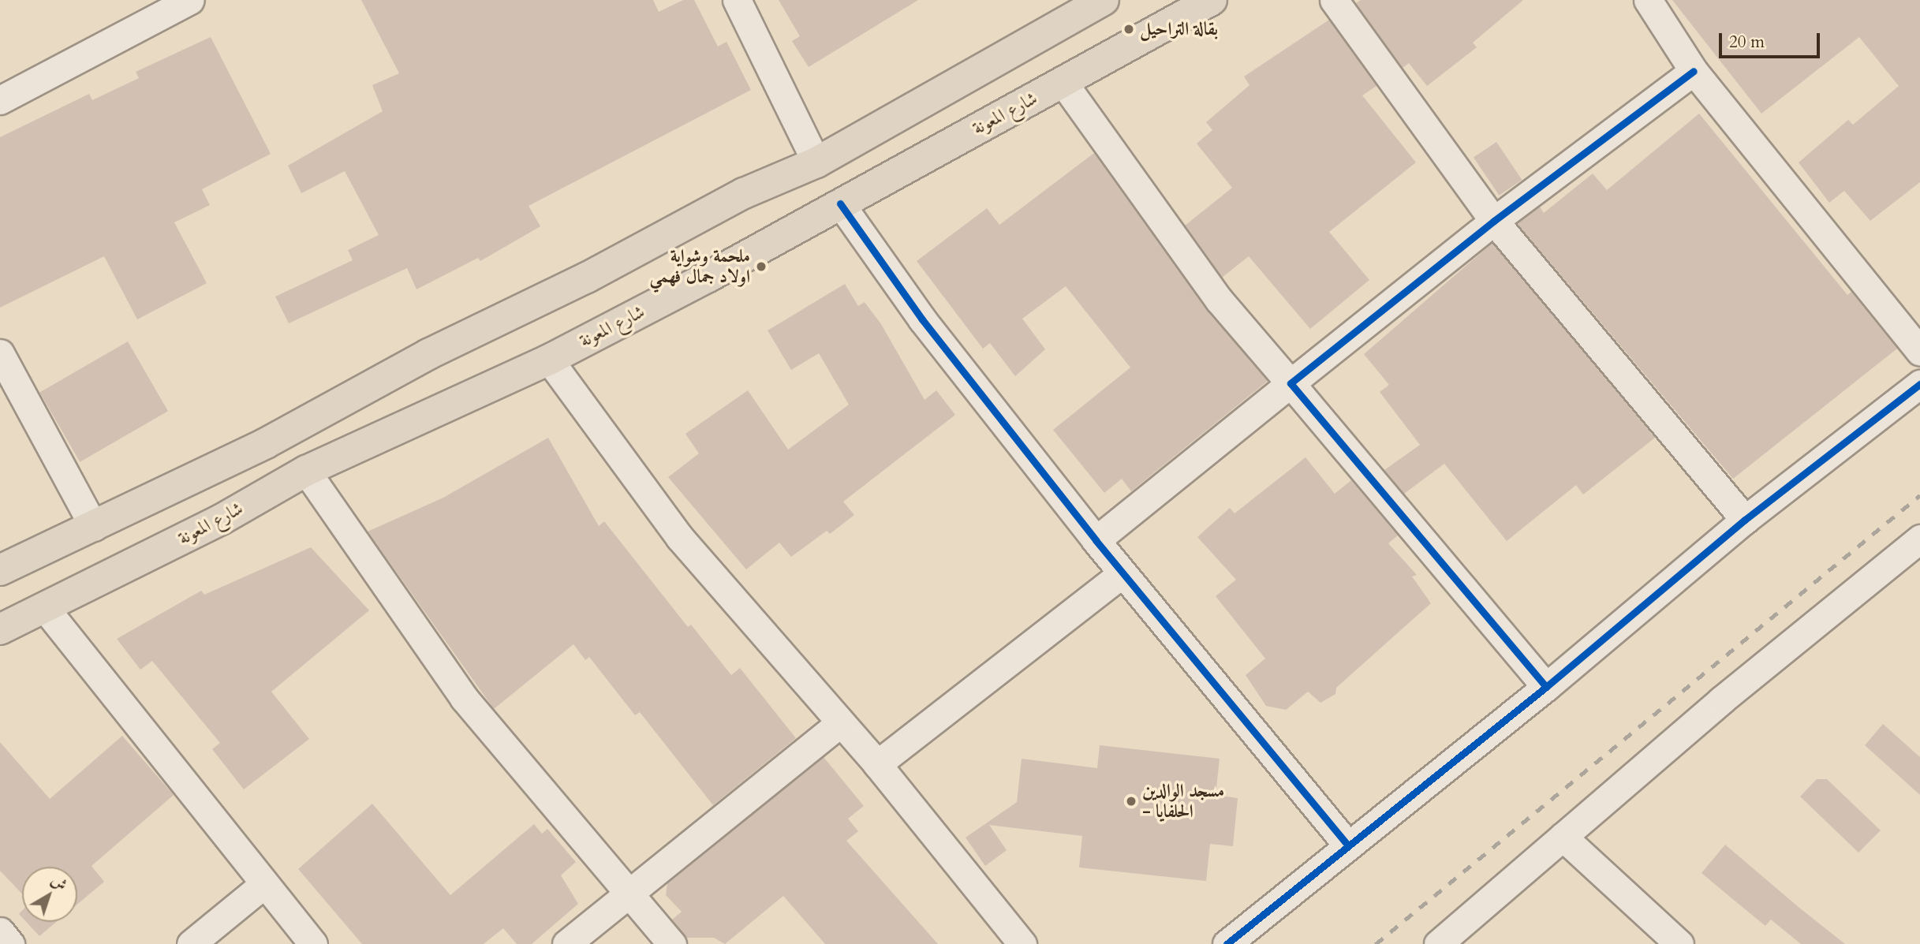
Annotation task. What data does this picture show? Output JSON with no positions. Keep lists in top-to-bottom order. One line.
{"streets":{"highway":["شارع المعونة"]},"places":["بقالة التراحيل","ملحمة وشواية اولاد جمال فهمي","مسجد الوالدين - الحلفايا"],"scale_bar":"20 m","north":"top right"}
